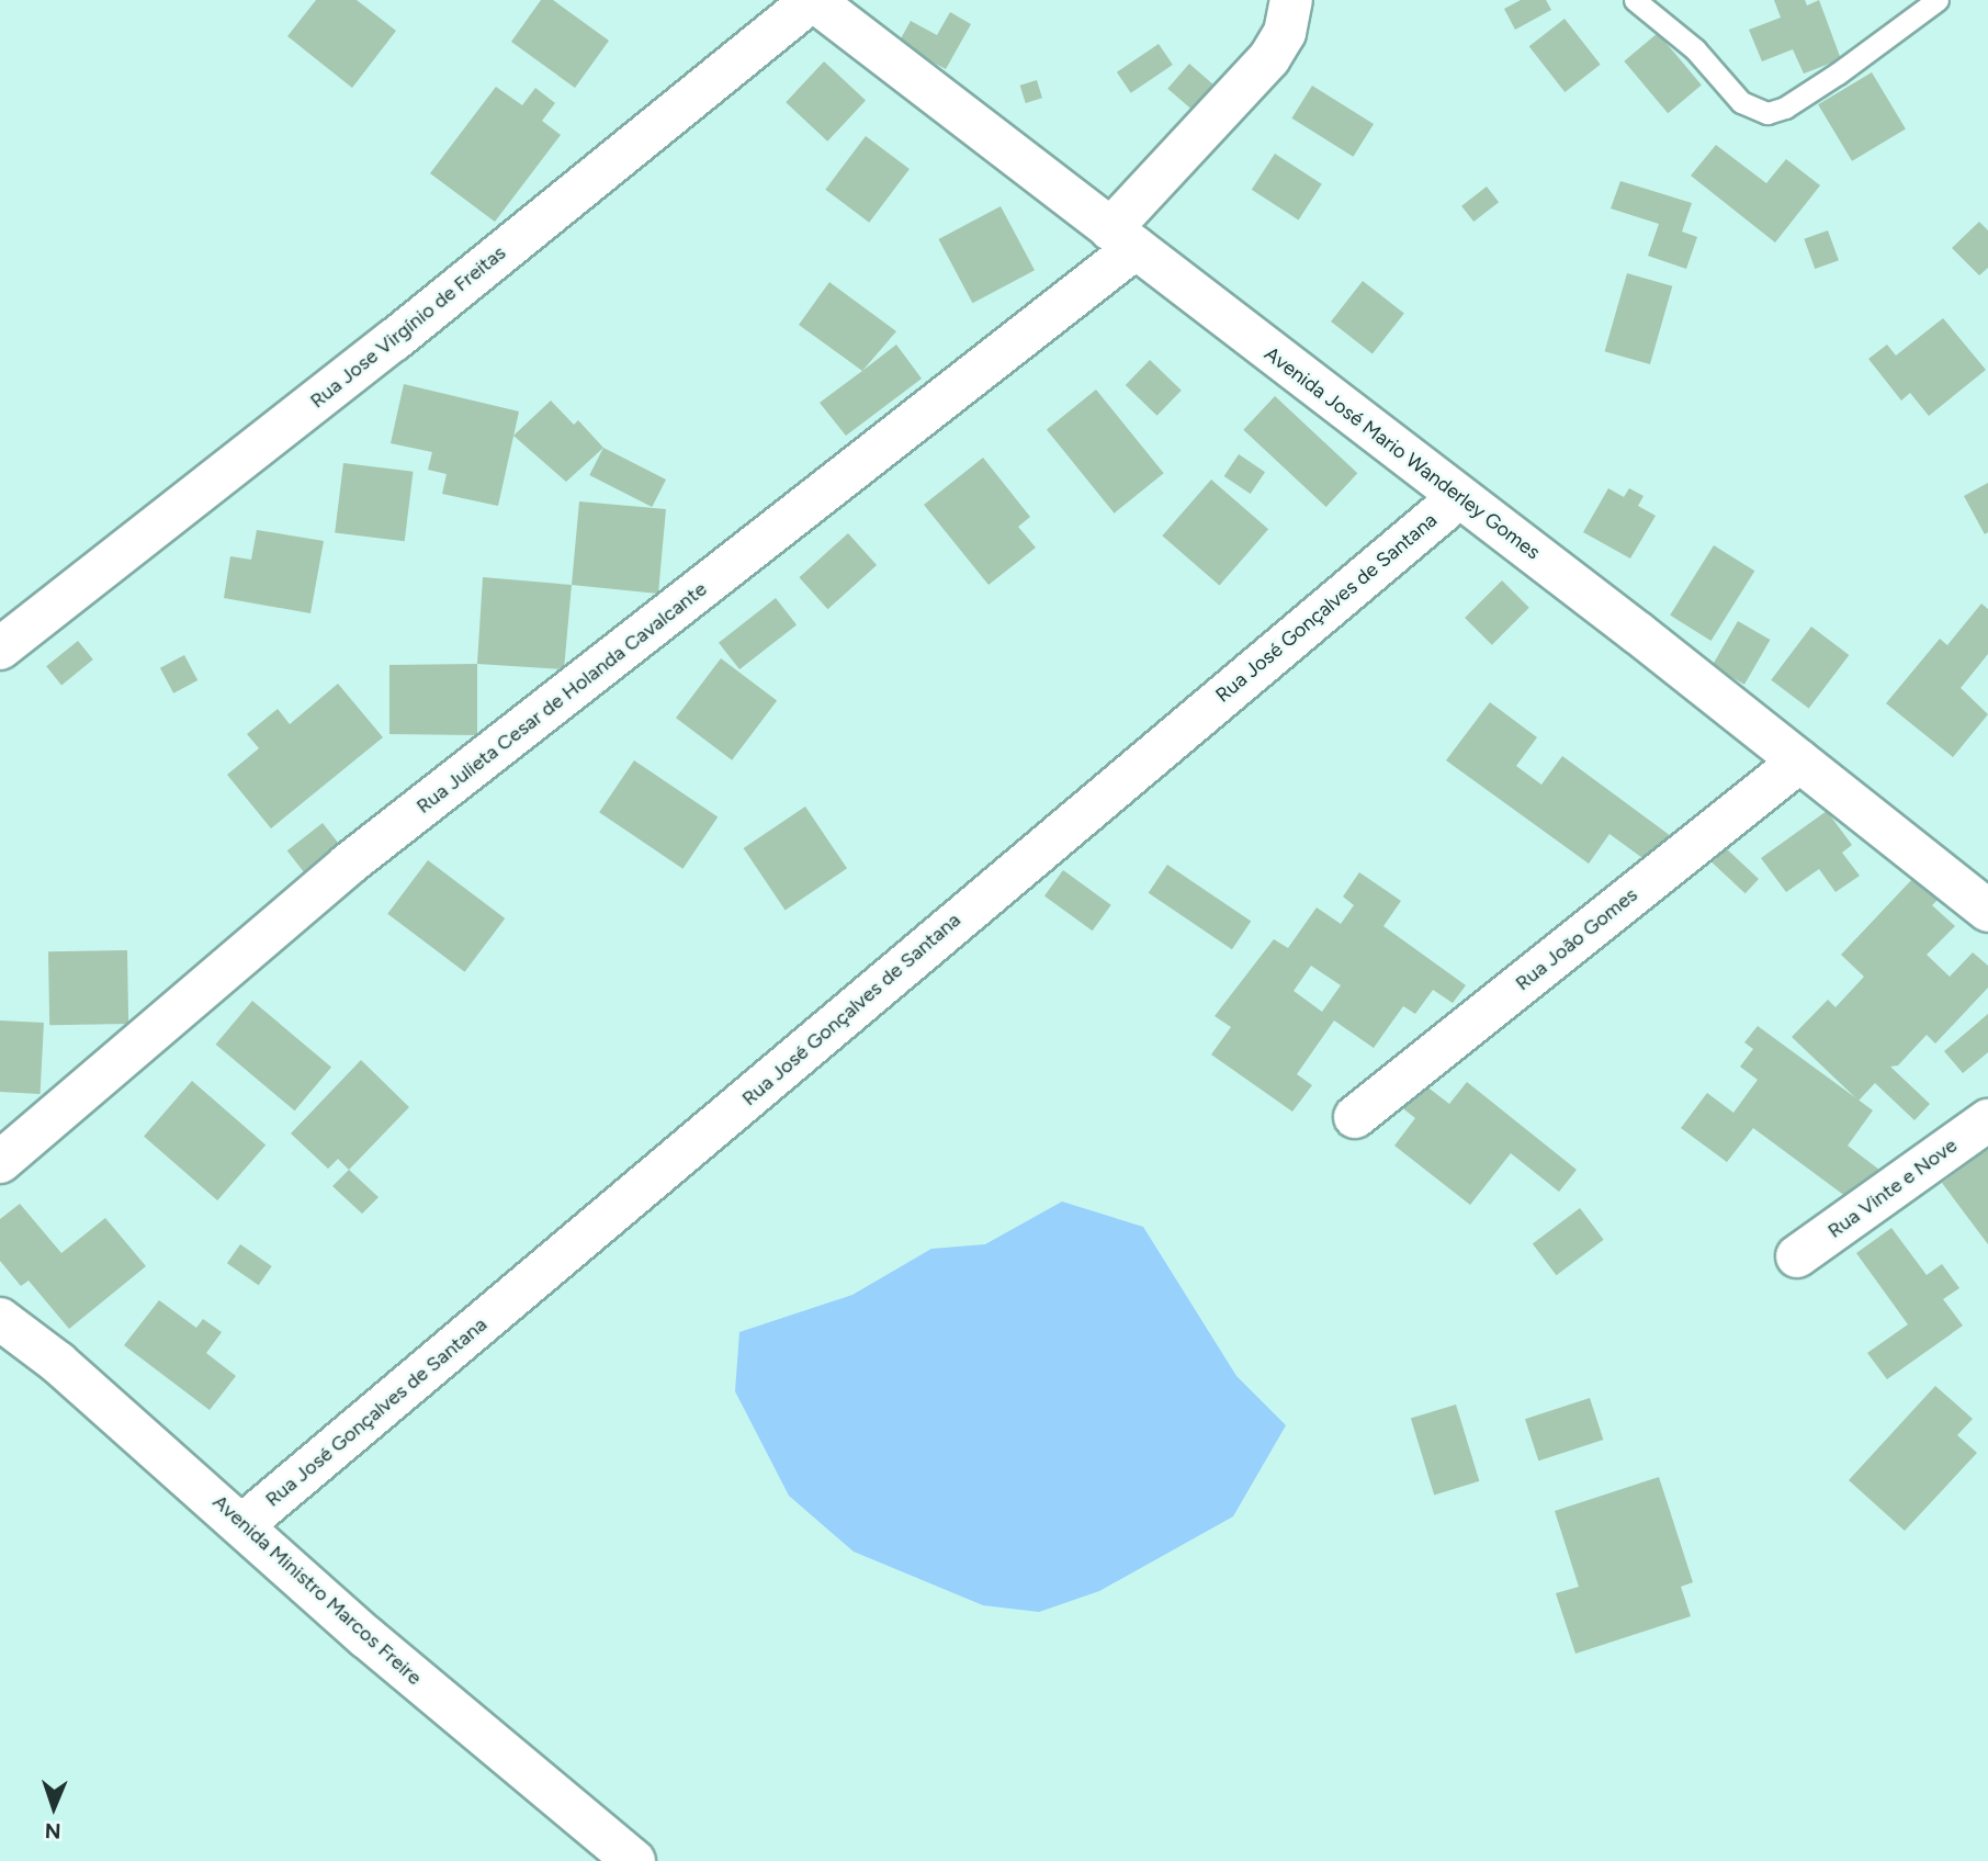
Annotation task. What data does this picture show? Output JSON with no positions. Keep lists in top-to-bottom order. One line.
{"streets":{"street":["Rua Jose Virgínio de Freitas","Avenida José Mario Wanderley Gomes","Rua José Gonçalves de Santana","Rua Julieta Cesar de Holanda Cavalcante","Rua João Gomes","Rua Vinte e Nove","Avenida Ministro Marcos Freire"]},"crossings":[["Rua Jose Virgínio de Freitas","Avenida José Mario Wanderley Gomes"],["Avenida José Mario Wanderley Gomes","Rua José Gonçalves de Santana"],["Avenida José Mario Wanderley Gomes","Rua Julieta Cesar de Holanda Cavalcante"],["Avenida José Mario Wanderley Gomes","Rua João Gomes"],["Rua José Gonçalves de Santana","Avenida Ministro Marcos Freire"]],"north":"bottom"}
